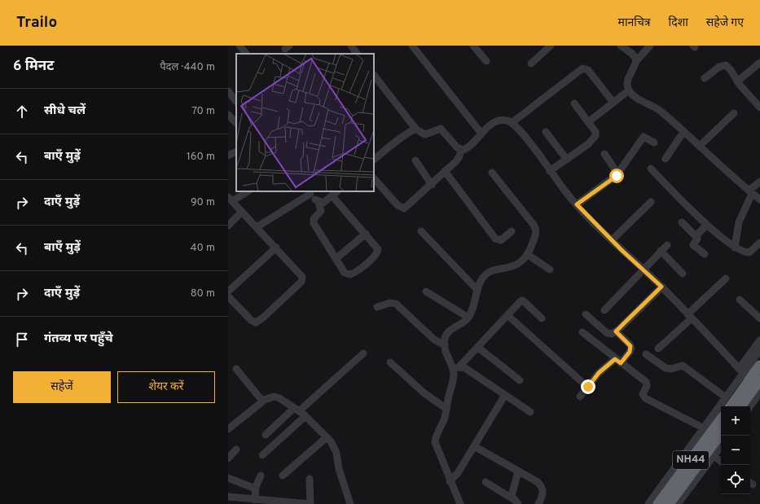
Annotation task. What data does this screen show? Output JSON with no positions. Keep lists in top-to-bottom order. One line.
{"streets":{"highway":["NH44"]},"page":{"header":"Trailo","nav":["मानचित्र","दिशा","सहेजे गए"],"heading":["6 मिनट","पैदल · 440 m"],"list":[["सीधे चलें","70 m"],["बाएँ मुड़ें","160 m"],["दाएँ मुड़ें","90 m"],["बाएँ मुड़ें","40 m"],["दाएँ मुड़ें","80 m"],"गंतव्य पर पहुँचे"],"buttons":["सहेजें","शेयर करें"],"map_buttons":["+","−"]}}
